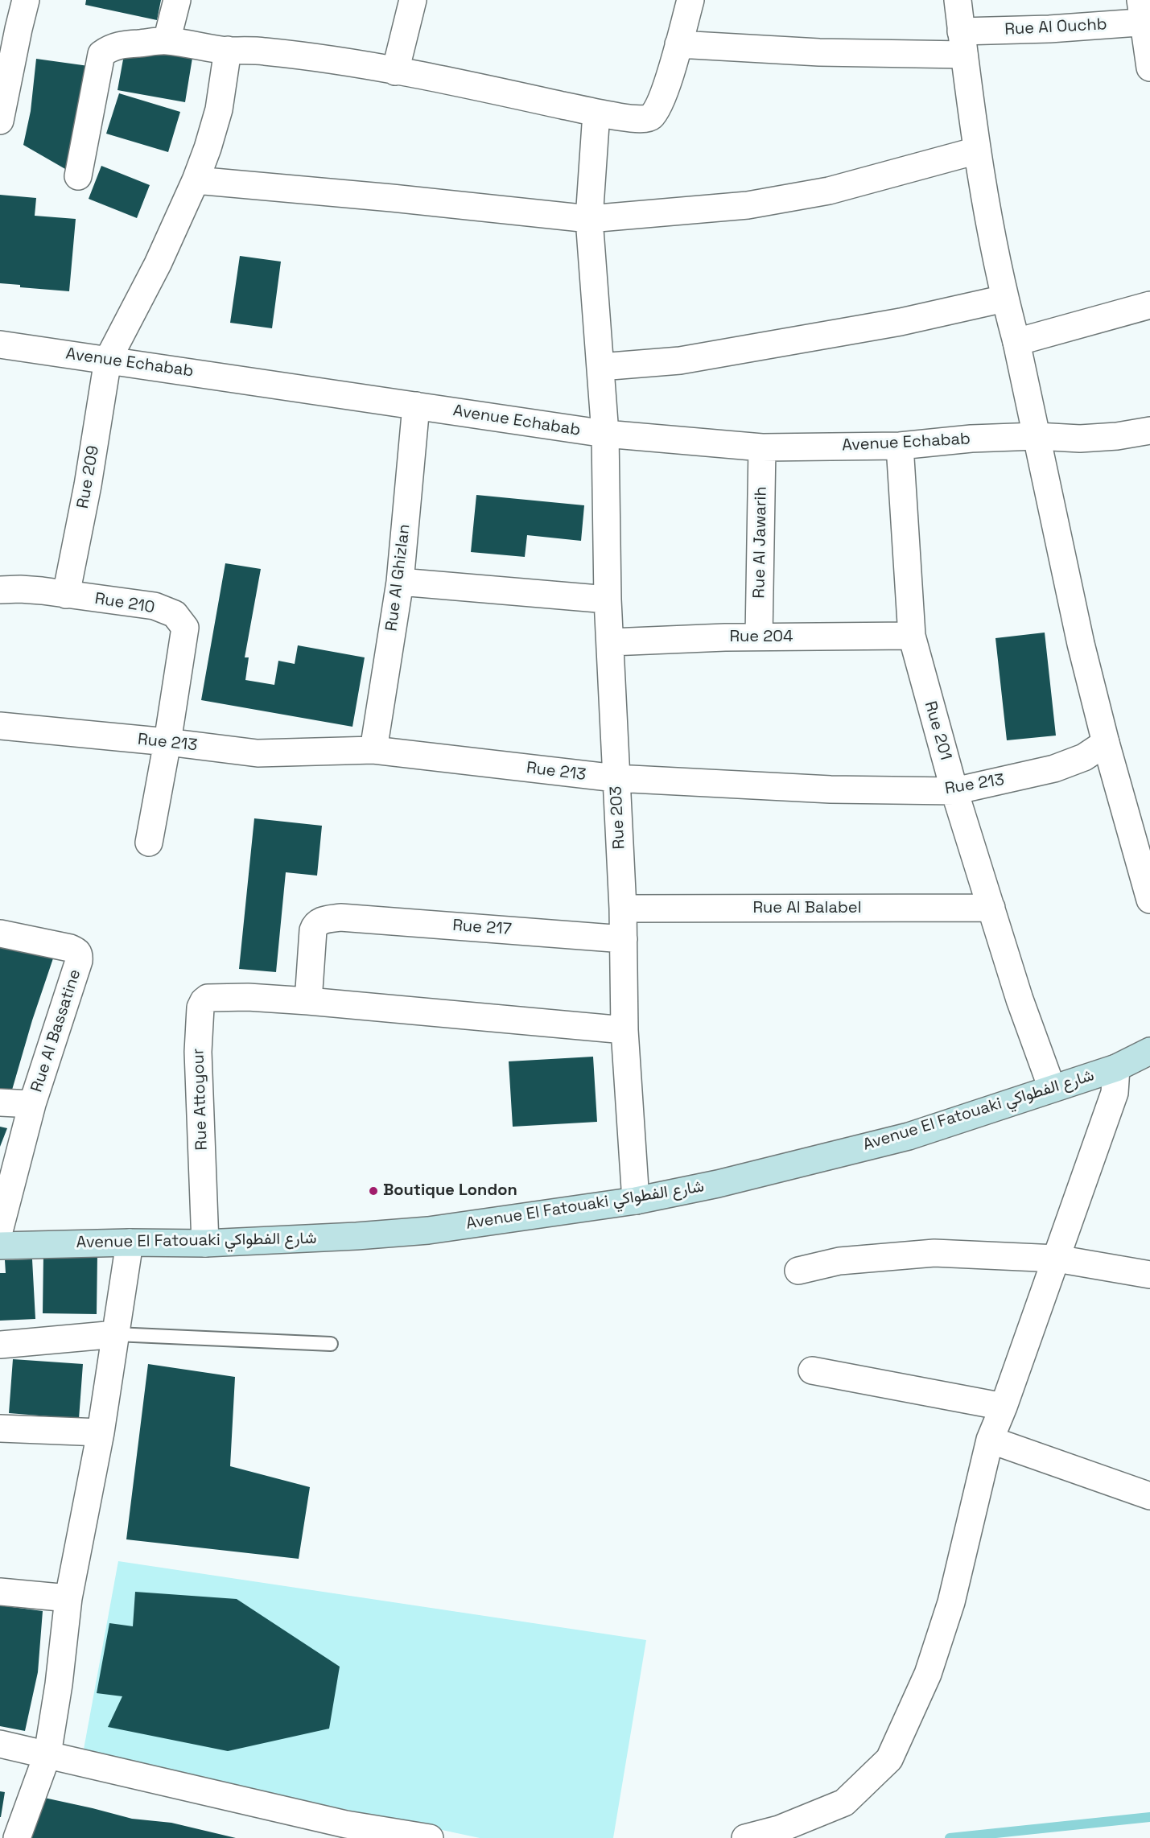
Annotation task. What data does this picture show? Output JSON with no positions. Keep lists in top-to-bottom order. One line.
{"streets":{"main road":["Avenue El Fatouaki شارع الفطواكي"],"street":["Rue Al Ouchb","Avenue Echabab","Rue 209","Rue Al Jawarih","Rue Al Ghizlan","Rue 210","Rue 204","Rue 201","Rue 213","Rue 203","Rue Al Balabel","Rue 217","Rue Al Bassatine","Rue Attoyour"]},"crossings":[["Avenue Echabab","Rue 209"],["Avenue Echabab","Rue Al Jawarih"],["Avenue Echabab","Rue Al Ghizlan"],["Avenue Echabab","Rue 201"],["Avenue Echabab","Rue 203"],["Rue 209","Rue 210"],["Rue Al Jawarih","Rue 204"],["Rue Al Ghizlan","Rue 213"],["Rue 210","Rue 213"],["Rue 204","Rue 201"],["Rue 204","Rue 203"],["Rue 201","Rue 213"],["Rue 201","Rue Al Balabel"],["Rue 201","Avenue El Fatouaki شارع الفطواكي"],["Rue 213","Rue 203"],["Rue 203","Rue Al Balabel"],["Rue 203","Rue 217"],["Rue 203","Avenue El Fatouaki شارع الفطواكي"],["Rue 217","Rue Attoyour"],["Rue Attoyour","Avenue El Fatouaki شارع الفطواكي"]],"places":["Boutique London"]}
